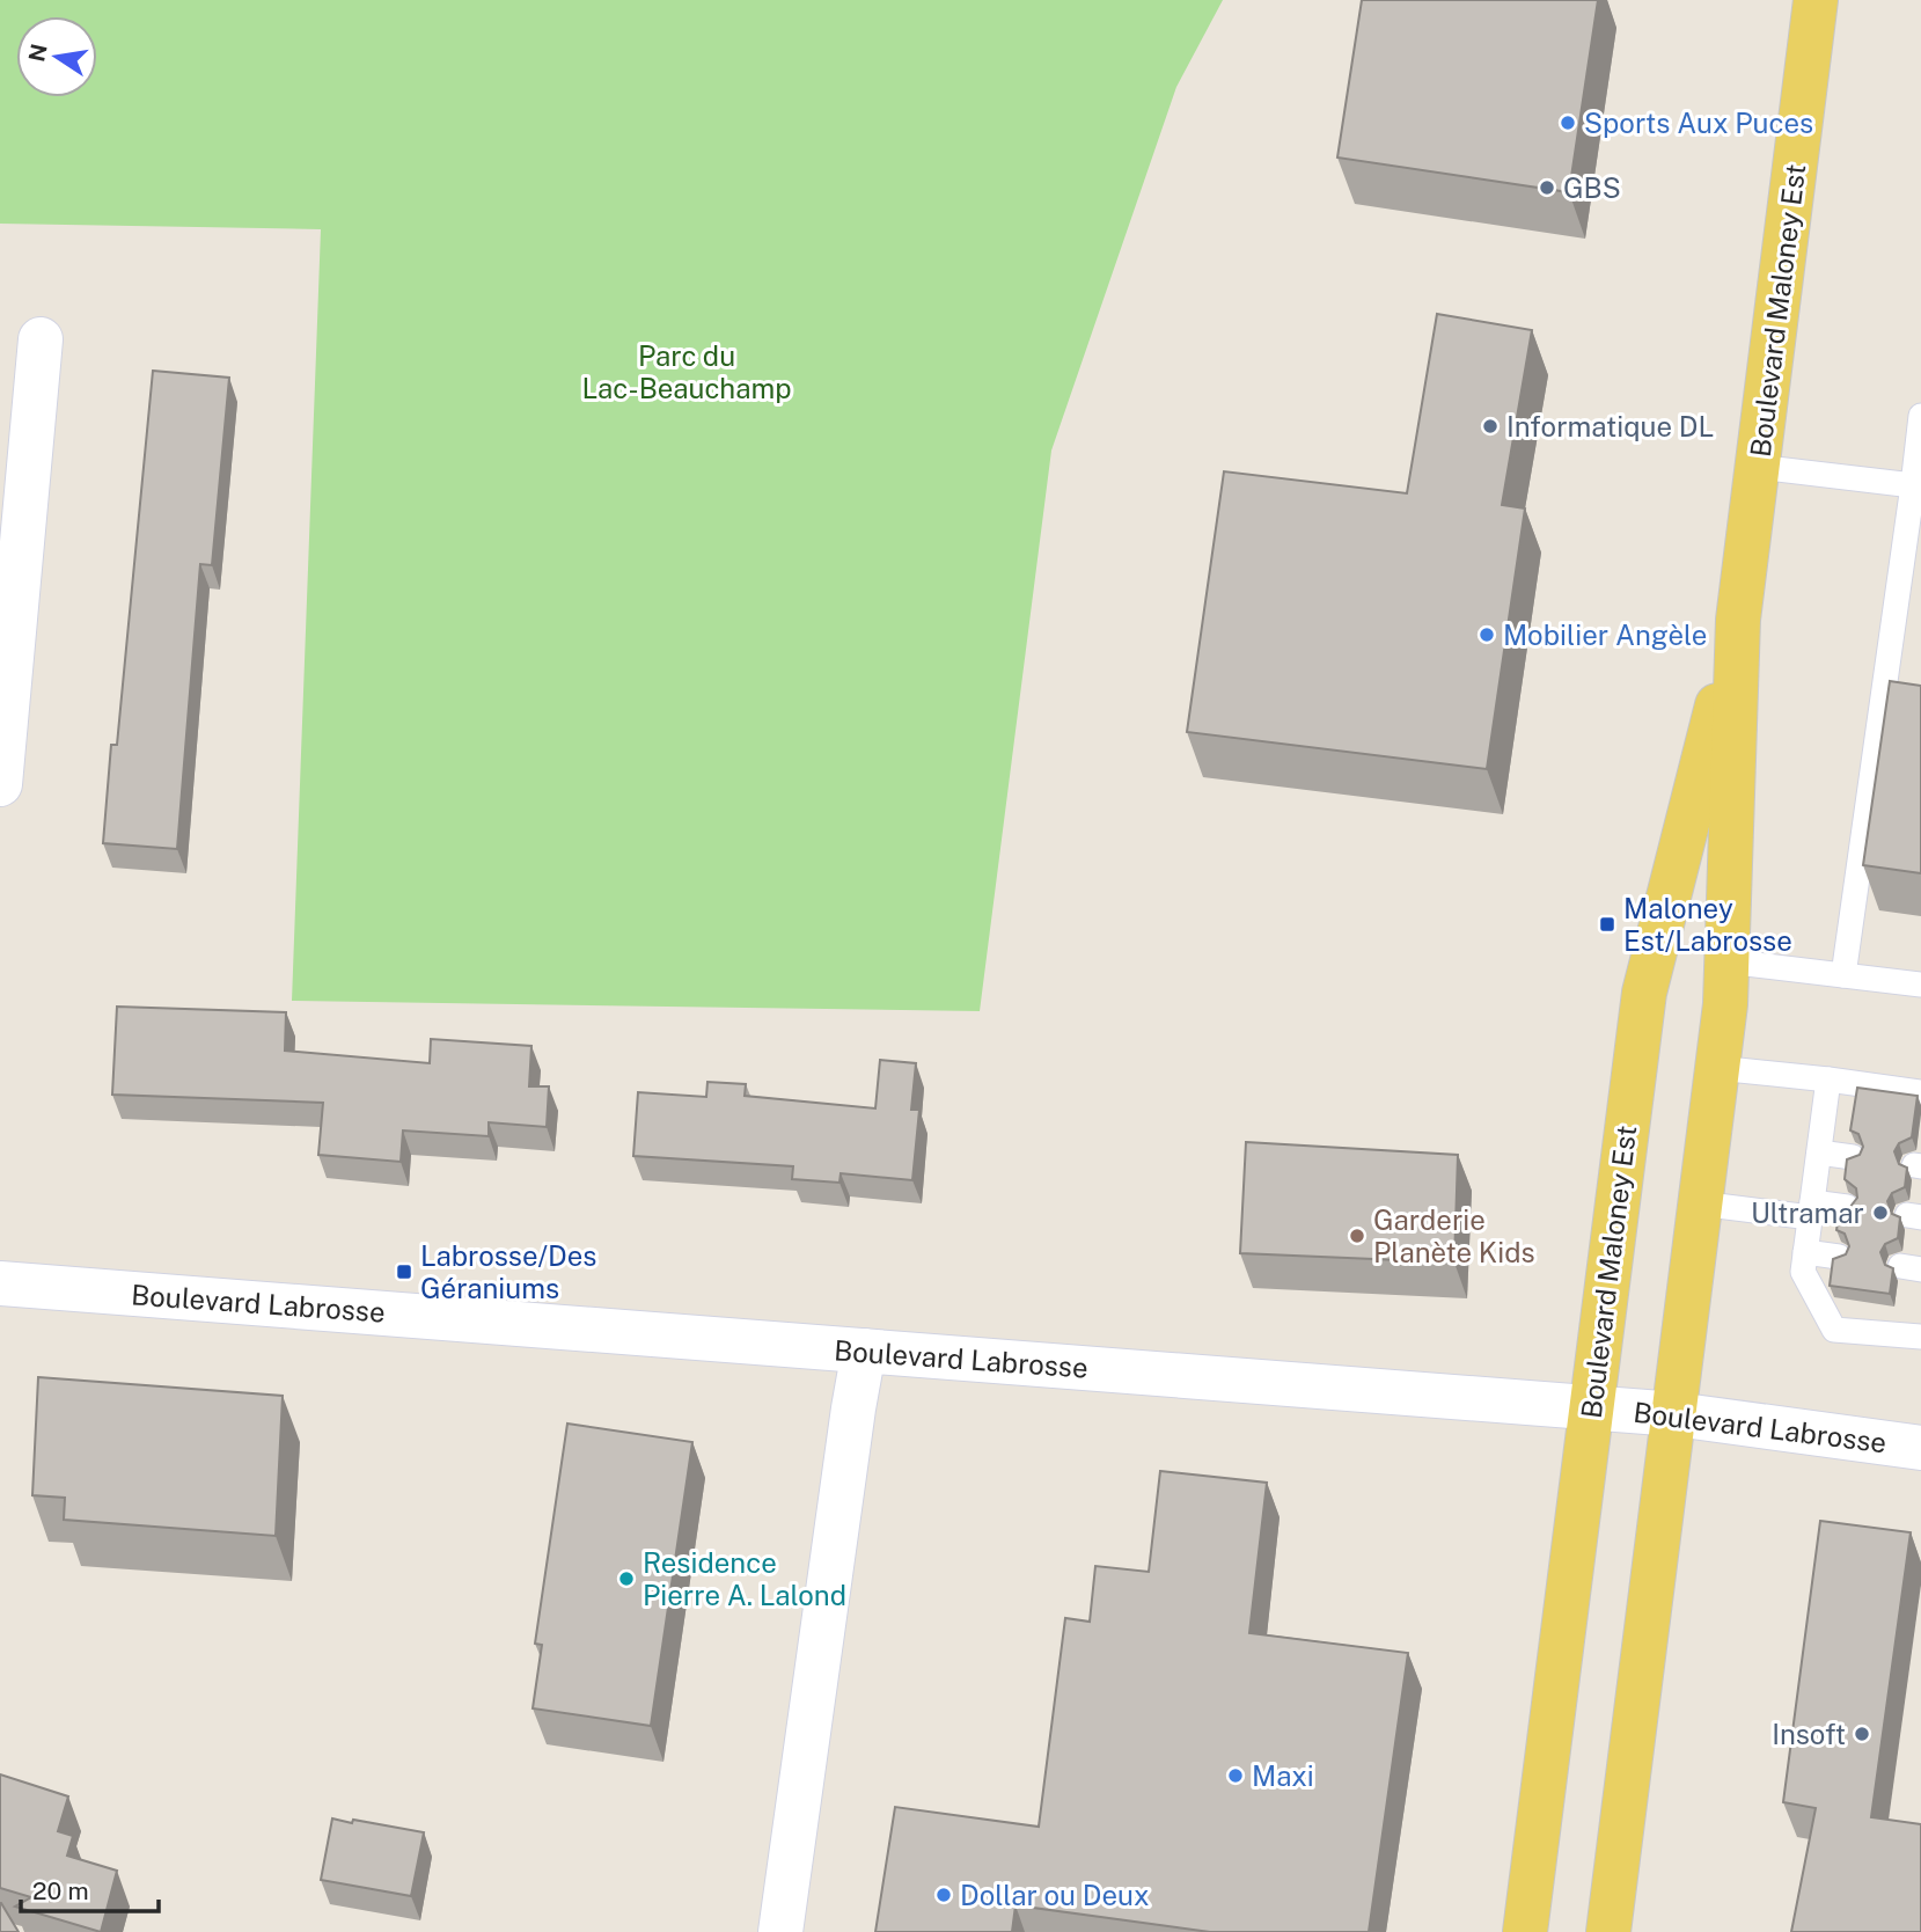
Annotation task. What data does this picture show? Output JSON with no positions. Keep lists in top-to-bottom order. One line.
{"streets":{"main road":["Boulevard Maloney Est","Boulevard Labrosse"]},"crossings":[["Boulevard Maloney Est","Boulevard Labrosse"]],"parks":["Parc du Lac-Beauchamp"],"places":{"other":["Sports Aux Puces","GBS","Informatique DL","Mobilier Angèle","Ultramar","Garderie Planète Kids","Residence Pierre A. Lalond","Insoft","Maxi","Dollar ou Deux"],"transit":["Maloney Est/Labrosse","Labrosse/Des Géraniums"]},"scale_bar":"20 m","north":"left"}
